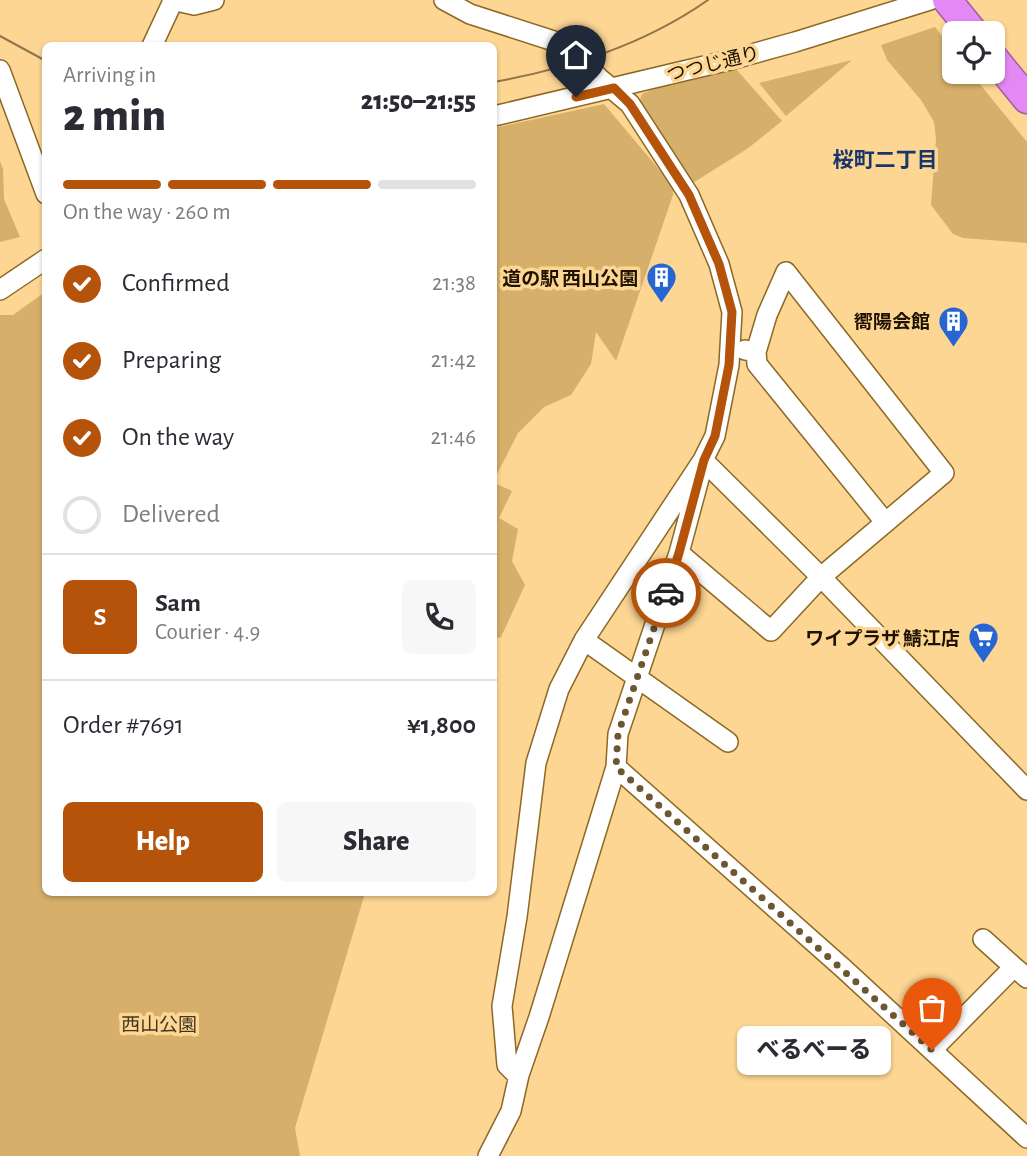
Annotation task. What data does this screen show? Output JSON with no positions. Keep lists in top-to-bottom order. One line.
{"streets":{"street":["つつじ通り"]},"districts":["桜町二丁目"],"parks":["西山公園"],"places":{"building":["道の駅 西山公園","嚮陽会館"],"supermarket":["ワイプラザ 鯖江店"],"other":["べるべーる"]},"page":{"heading":["2 min","Arriving in","21:50–21:55"],"panel":["Sam","Courier · 4.9","Order #7691","¥1,800"],"bar":"On the way · 260 m","list":[["Confirmed","21:38"],["Preparing","21:42"],["On the way","21:46"],"Delivered"],"round":"S","buttons":["Help","Share"],"bubble":"べるべーる"}}
